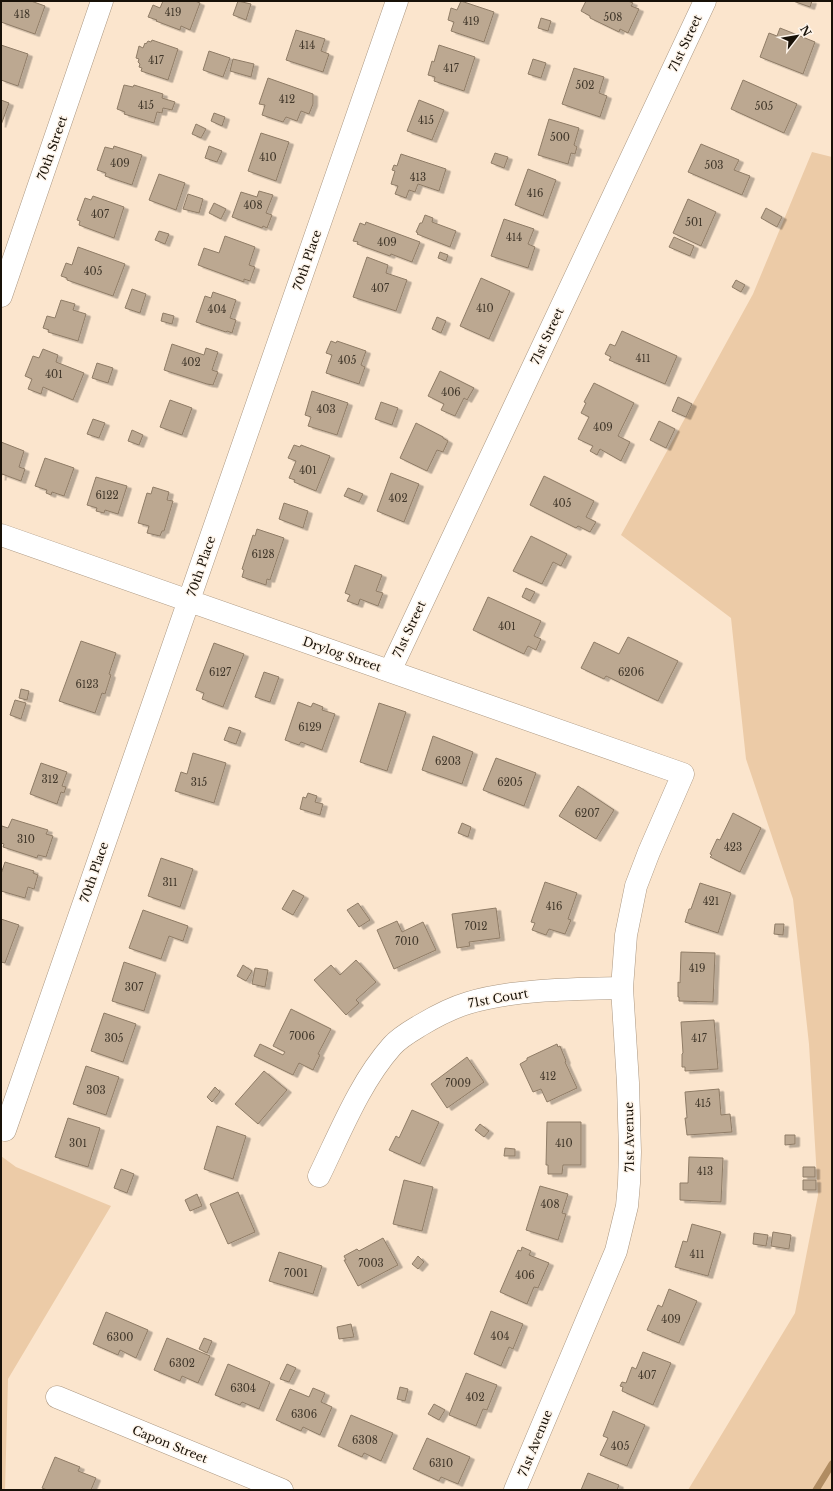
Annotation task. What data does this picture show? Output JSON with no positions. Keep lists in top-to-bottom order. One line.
{"streets":{"street":["71st Street","70th Street","70th Place","Drylog Street","71st Court","71st Avenue","Capon Street"]},"crossings":[["71st Street","Drylog Street"],["70th Place","Drylog Street"],["Drylog Street","71st Avenue"],["71st Court","71st Avenue"]],"house_numbers":["419","418","508","419","414","417","417","502","412","415","505","415","500","410","409","503","413","416","408","407","501","414","409","405","407","410","404","411","405","402","401","406","403","409","401","6122","402","405","6128","401","6127","6206","6123","6129","6203","312","315","6205","6207","310","423","311","421","416","7012","7010","419","307","7006","305","417","412","7009","303","415","301","410","413","408","411","7003","7001","406","409","404","6300","6302","407","6304","402","6306","6308","405","6310"],"north":"top right"}
